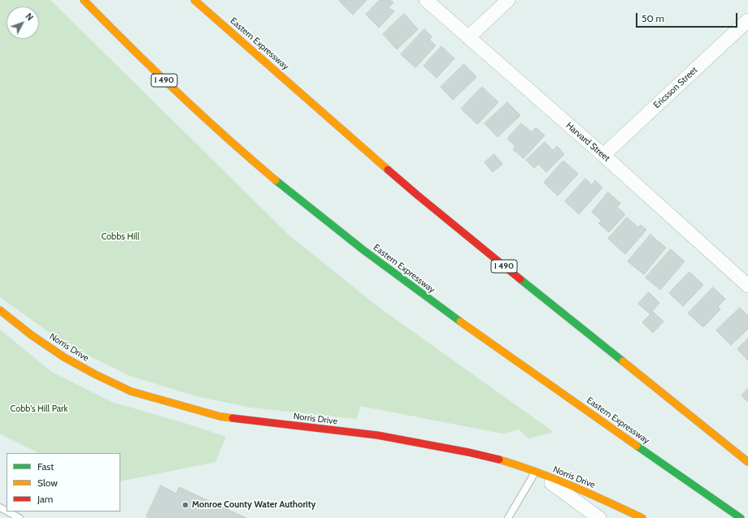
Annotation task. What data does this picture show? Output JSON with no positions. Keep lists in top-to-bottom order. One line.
{"streets":{"main road":["Eastern Expressway","I 490","Norris Drive"],"street":["Ericsson Street","Harvard Street"]},"crossings":[["Ericsson Street","Harvard Street"]],"parks":["Cobbs Hill","Cobb's Hill Park"],"places":["Monroe County Water Authority"],"legend":["Fast","Slow","Jam"],"scale_bar":"50 m","north":"top right"}
